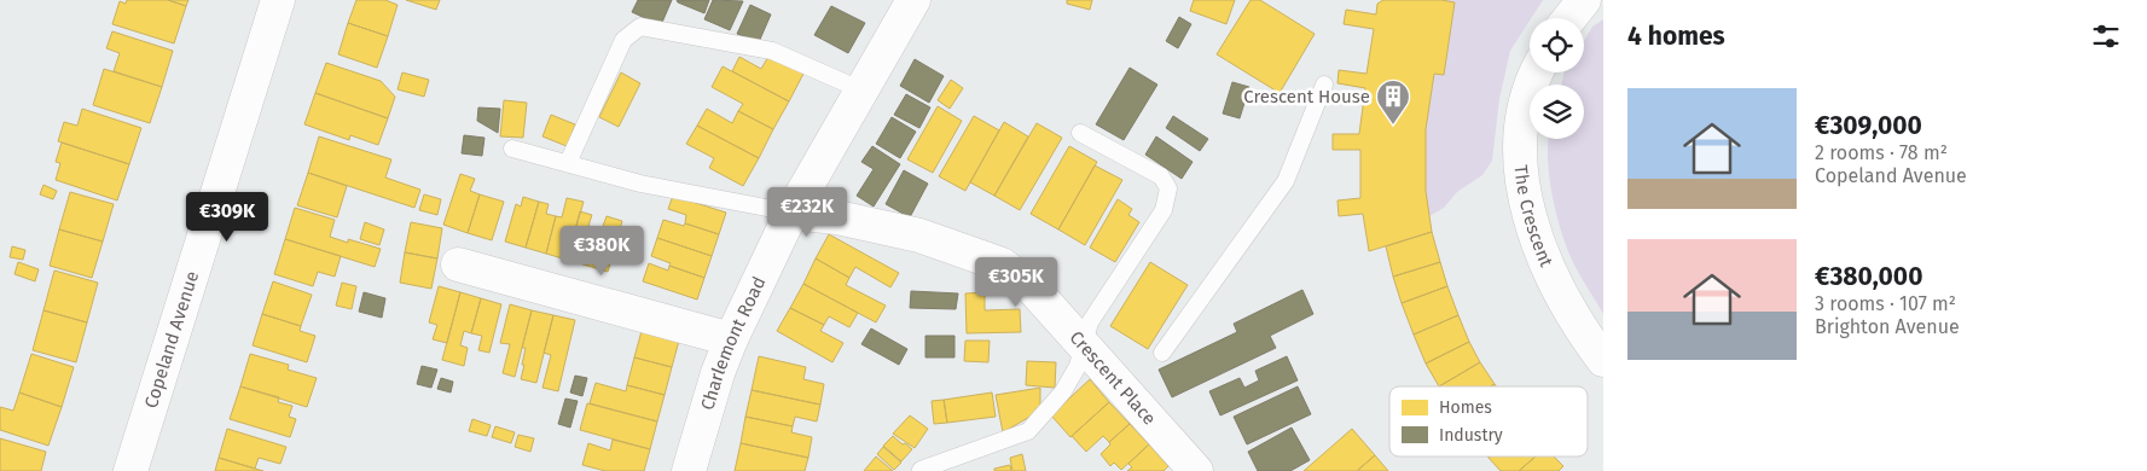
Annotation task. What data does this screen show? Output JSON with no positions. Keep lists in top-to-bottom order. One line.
{"streets":{"street":["The Crescent","Copeland Avenue","Charlemont Road","Crescent Place"]},"crossings":[["Charlemont Road","Crescent Place"]],"places":{"building":["Crescent House"]},"legend":["Homes","Industry"],"page":{"heading":"4 homes","list":[{"name":"€309,000","note":"2 rooms · 78 m² · Copeland Avenue"},{"name":"€380,000","note":"3 rooms · 107 m² · Brighton Avenue"}],"price":["€232K","€309K","€380K","€305K"]}}
